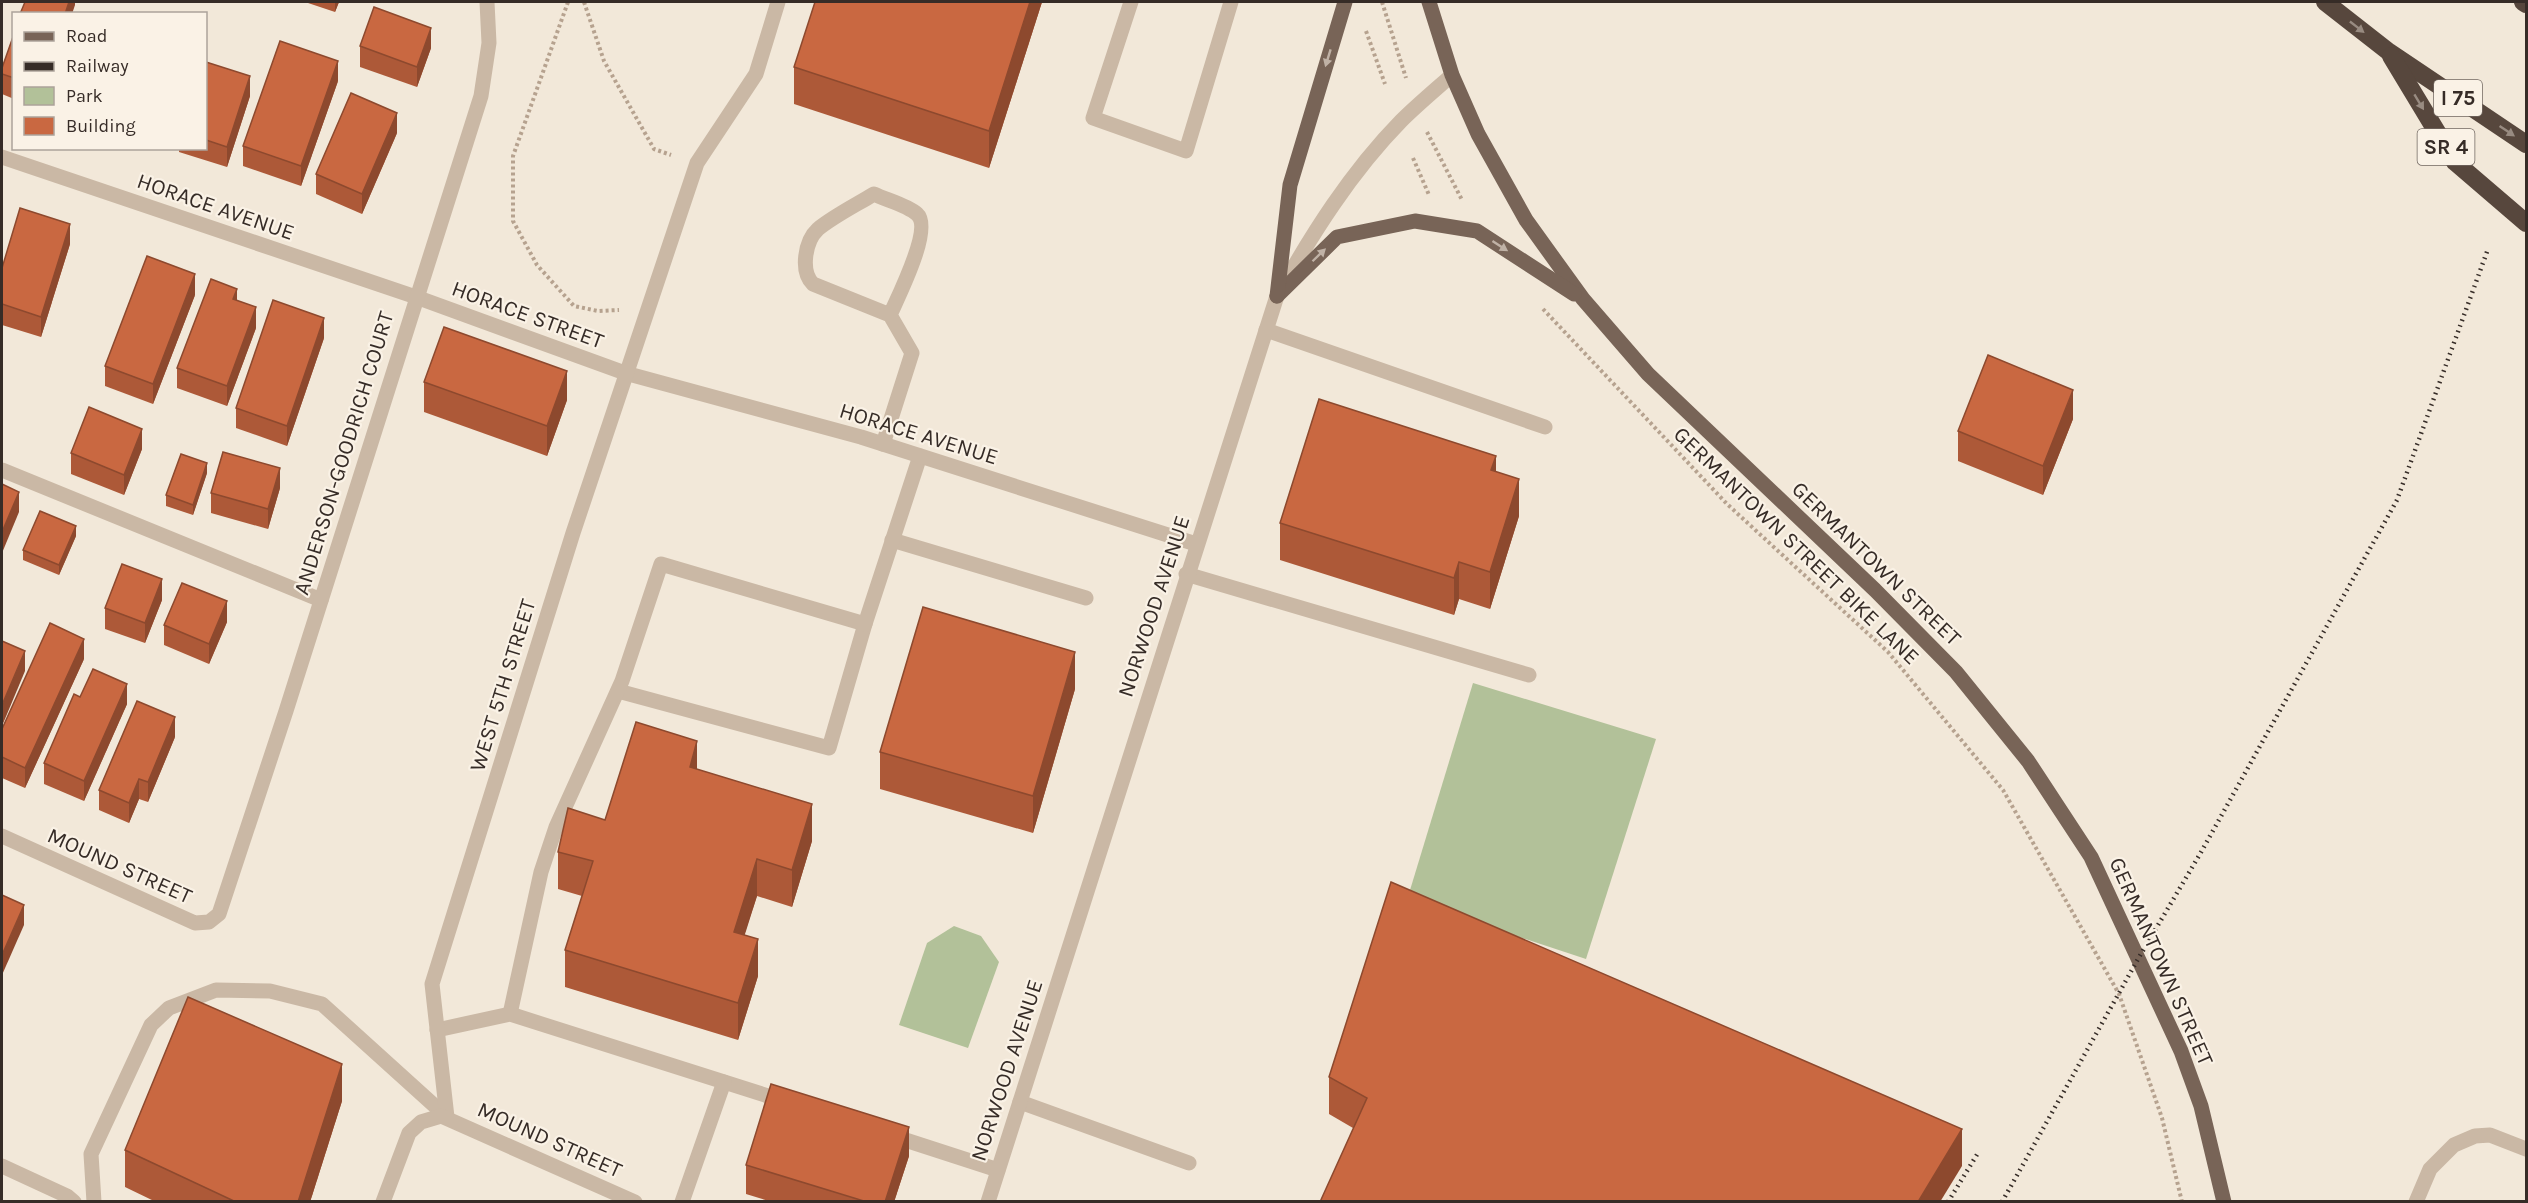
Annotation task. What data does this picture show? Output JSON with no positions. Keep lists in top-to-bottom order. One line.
{"streets":{"highway":["I 75","SR 4"],"main road":["GERMANTOWN STREET"],"street":["HORACE AVENUE","HORACE STREET","ANDERSON-GOODRICH COURT","NORWOOD AVENUE","WEST 5TH STREET","MOUND STREET"],"path":["GERMANTOWN STREET BIKE LANE"]},"crossings":[["I 75","SR 4"],["HORACE AVENUE","HORACE STREET"],["HORACE AVENUE","ANDERSON-GOODRICH COURT"],["HORACE AVENUE","NORWOOD AVENUE"],["HORACE AVENUE","WEST 5TH STREET"],["HORACE STREET","ANDERSON-GOODRICH COURT"],["HORACE STREET","WEST 5TH STREET"],["ANDERSON-GOODRICH COURT","MOUND STREET"],["GERMANTOWN STREET","NORWOOD AVENUE"],["WEST 5TH STREET","MOUND STREET"]],"legend":["Road","Railway","Park","Building"]}
